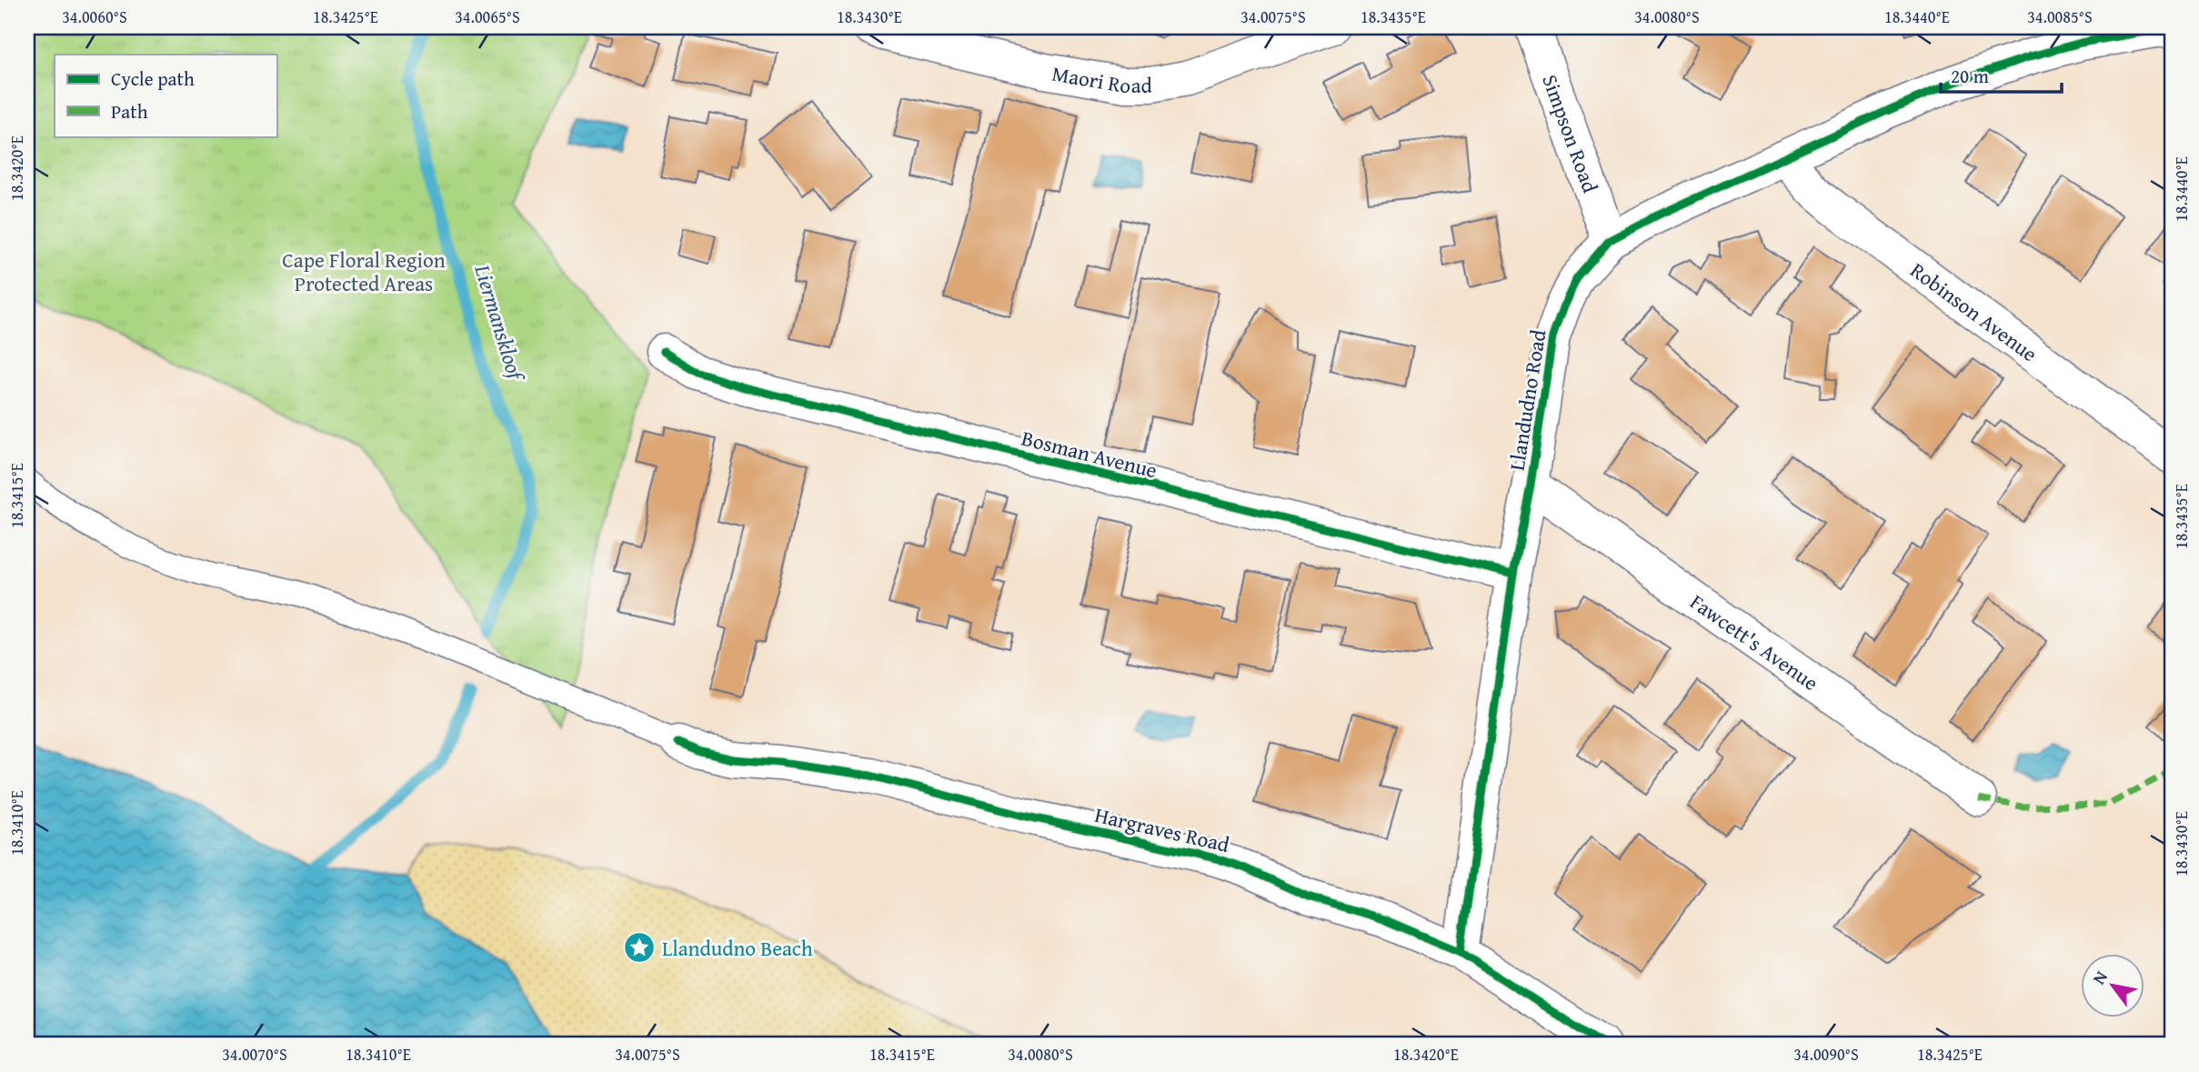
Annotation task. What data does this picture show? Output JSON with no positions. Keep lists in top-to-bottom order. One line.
{"streets":{"street":["Maori Road","Simpson Road","Robinson Avenue","Llandudno Road","Bosman Avenue","Fawcett's Avenue","Hargraves Road"]},"crossings":[["Simpson Road","Llandudno Road"],["Robinson Avenue","Llandudno Road"],["Llandudno Road","Bosman Avenue"],["Llandudno Road","Fawcett's Avenue"],["Llandudno Road","Hargraves Road"]],"water":["Liermanskloof"],"parks":["Cape Floral Region Protected Areas"],"places":{"place":["Llandudno Beach"]},"legend":["Cycle path","Path"],"scale_bar":"20 m","north":"top left","coordinates":["34.0060°S","18.3425°E","34.0065°S","18.3430°E","34.0075°S","18.3435°E","34.0080°S","18.3440°E","34.0085°S","18.3420°E","18.3415°E","18.3410°E","34.0070°S","34.0090°S"]}
